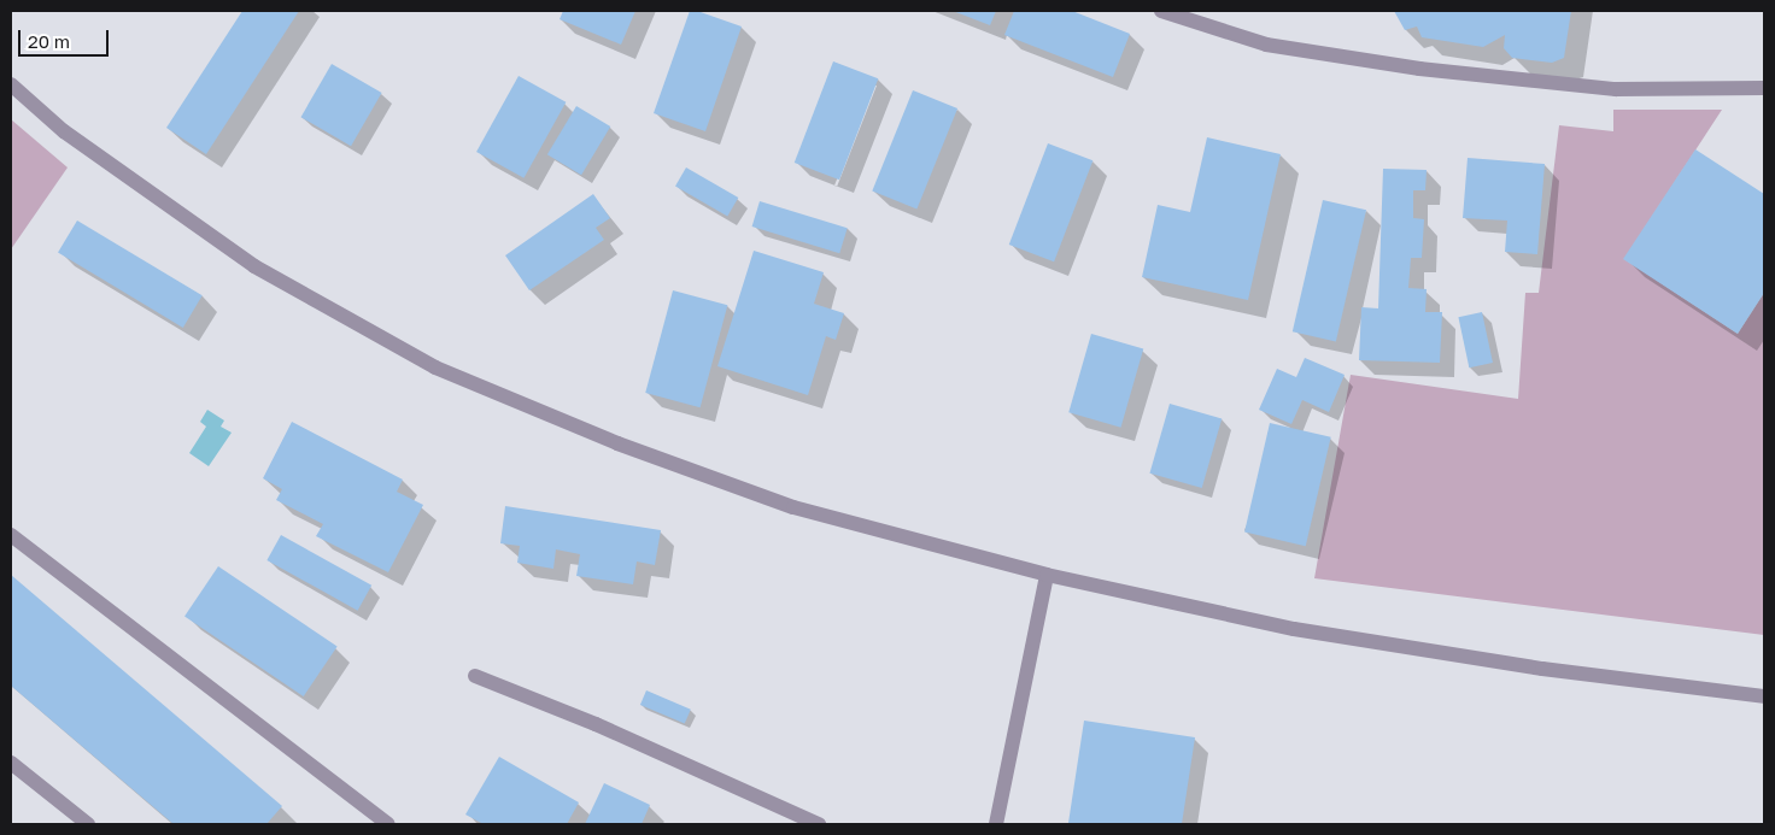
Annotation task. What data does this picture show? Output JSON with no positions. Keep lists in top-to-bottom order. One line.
{"scale_bar":"20 m"}
